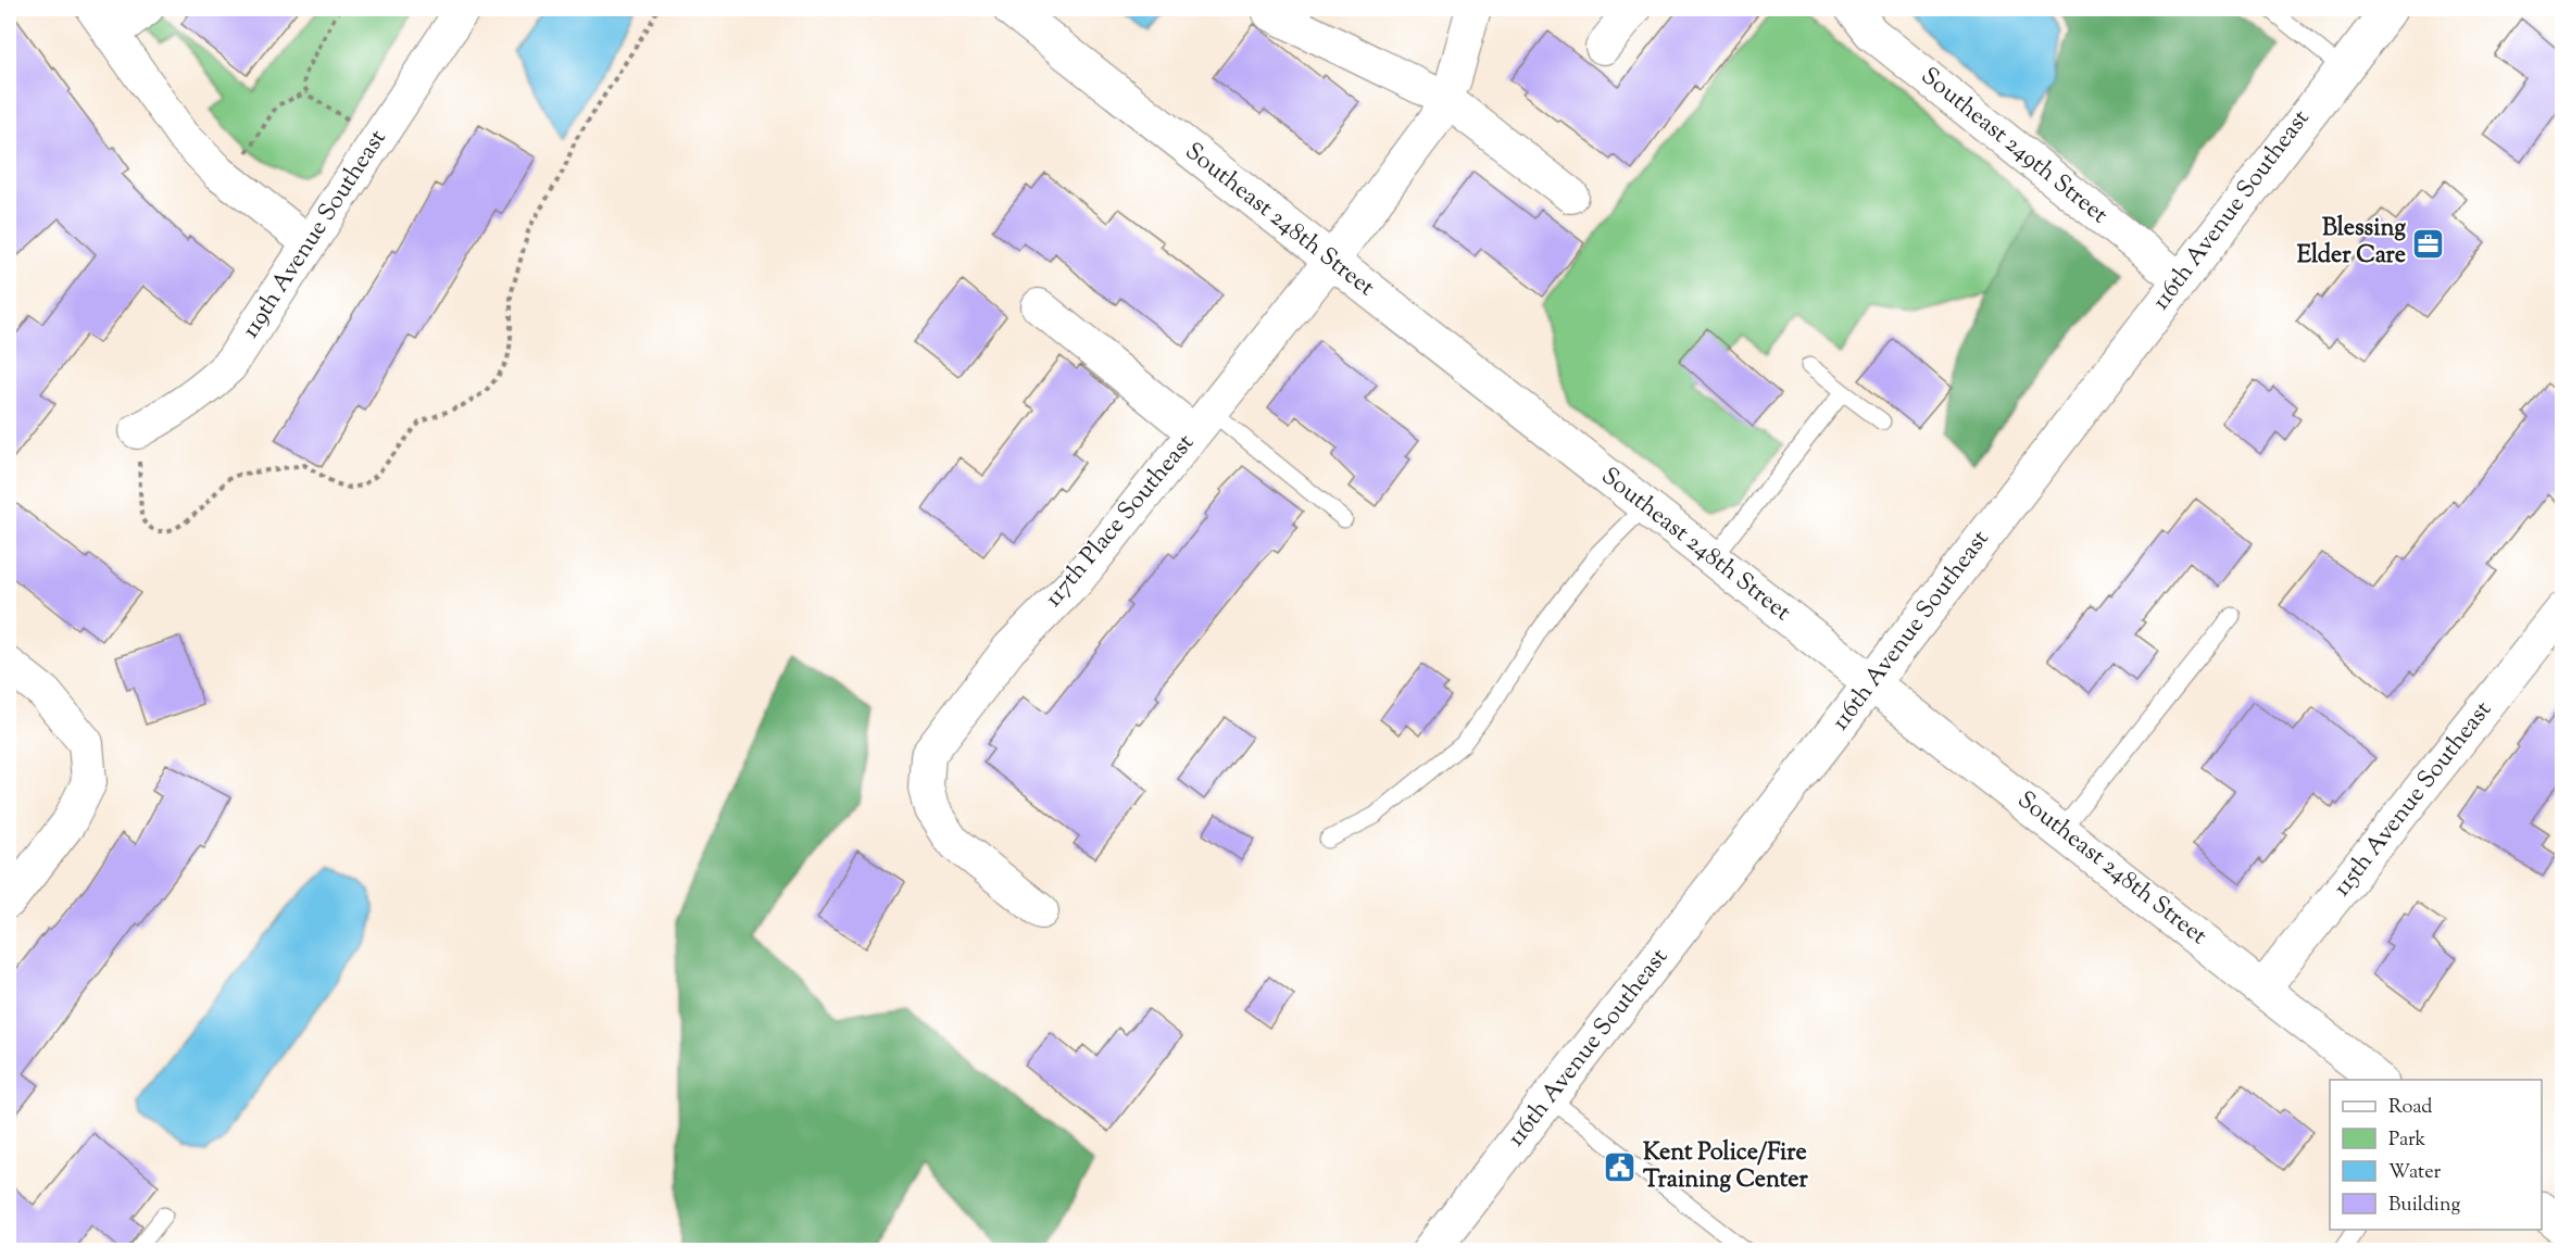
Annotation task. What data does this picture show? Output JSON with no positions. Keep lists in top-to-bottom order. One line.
{"streets":{"street":["Southeast 249th Street","116th Avenue Southeast","Southeast 248th Street","119th Avenue Southeast","117th Place Southeast","115th Avenue Southeast"]},"crossings":[["Southeast 249th Street","116th Avenue Southeast"],["116th Avenue Southeast","Southeast 248th Street"],["Southeast 248th Street","117th Place Southeast"],["Southeast 248th Street","115th Avenue Southeast"]],"places":{"office":["Blessing Elder Care"],"public building":["Kent Police/Fire Training Center"]},"legend":["Road","Park","Water","Building"]}
